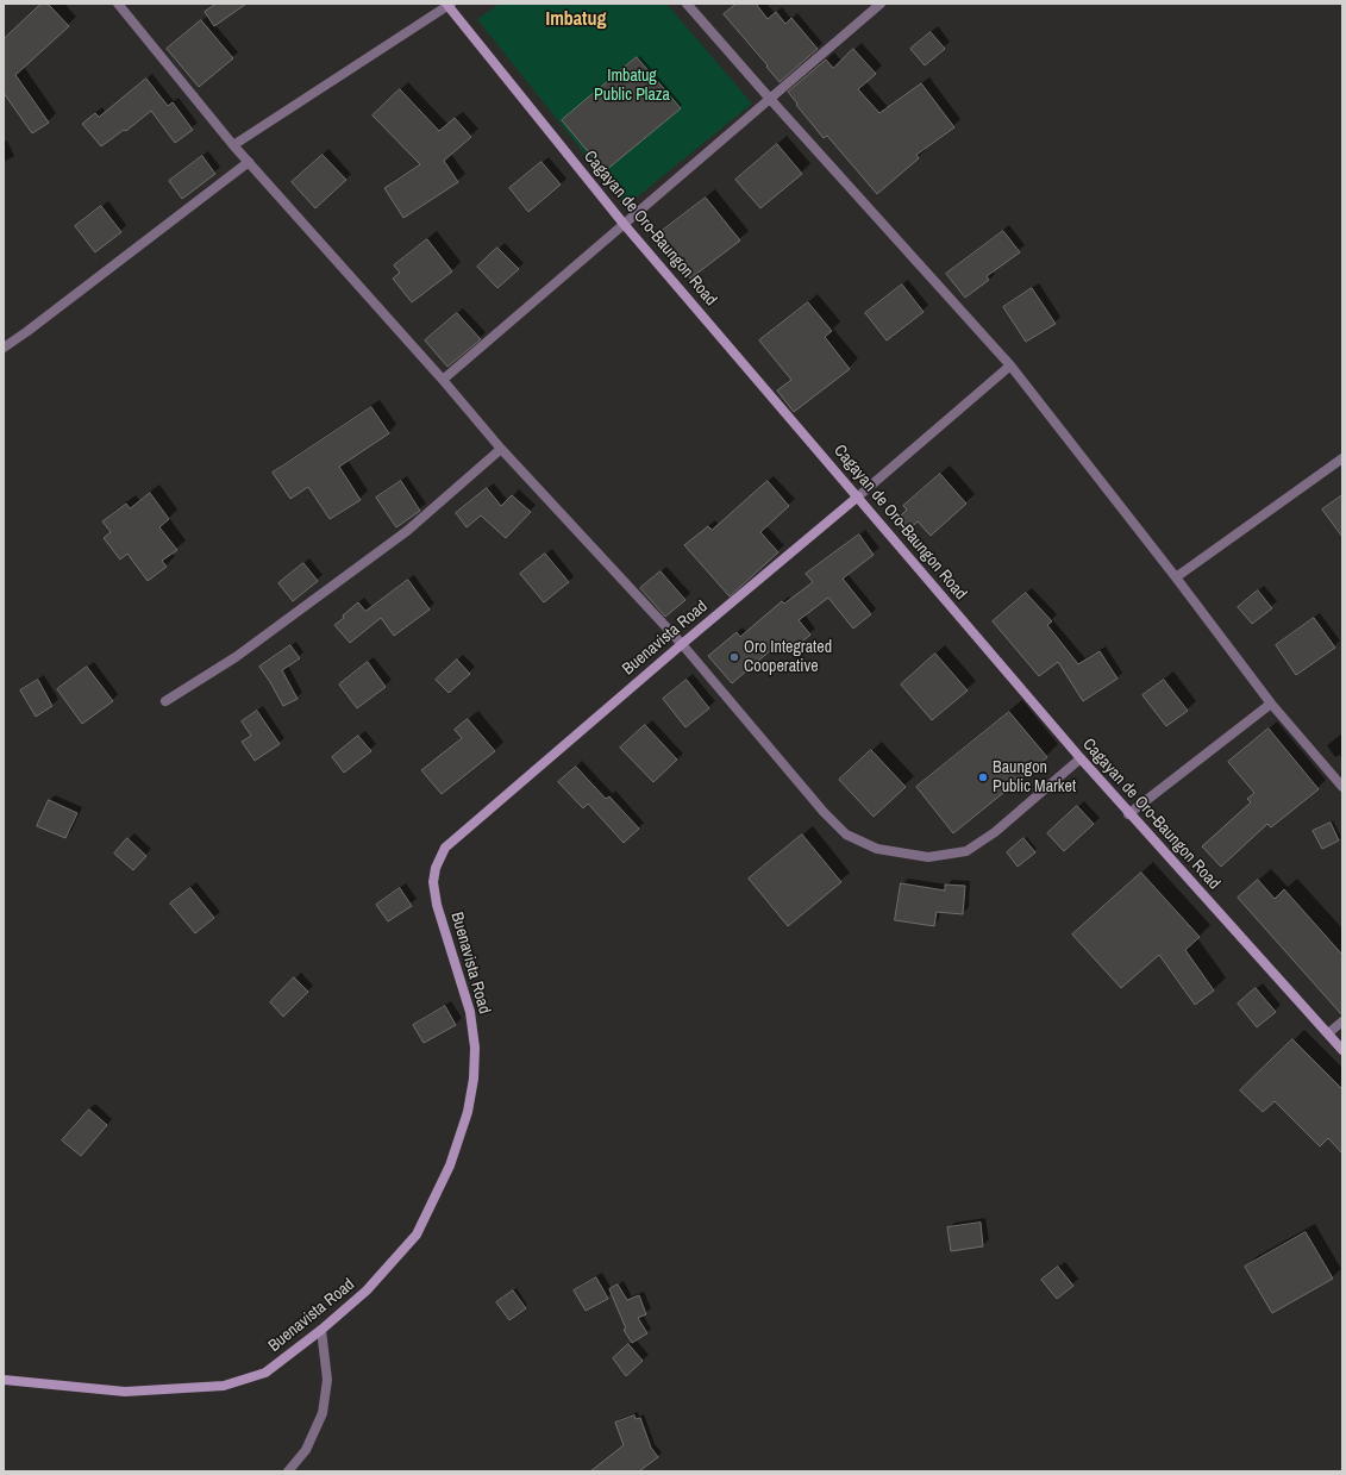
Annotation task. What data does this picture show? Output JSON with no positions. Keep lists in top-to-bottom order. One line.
{"streets":{"street":["Cagayan de Oro-Baungon Road","Buenavista Road"]},"crossings":[["Cagayan de Oro-Baungon Road","Buenavista Road"]],"districts":["Imbatug"],"parks":["Imbatug Public Plaza"],"places":["Oro Integrated Cooperative","Baungon Public Market"]}
